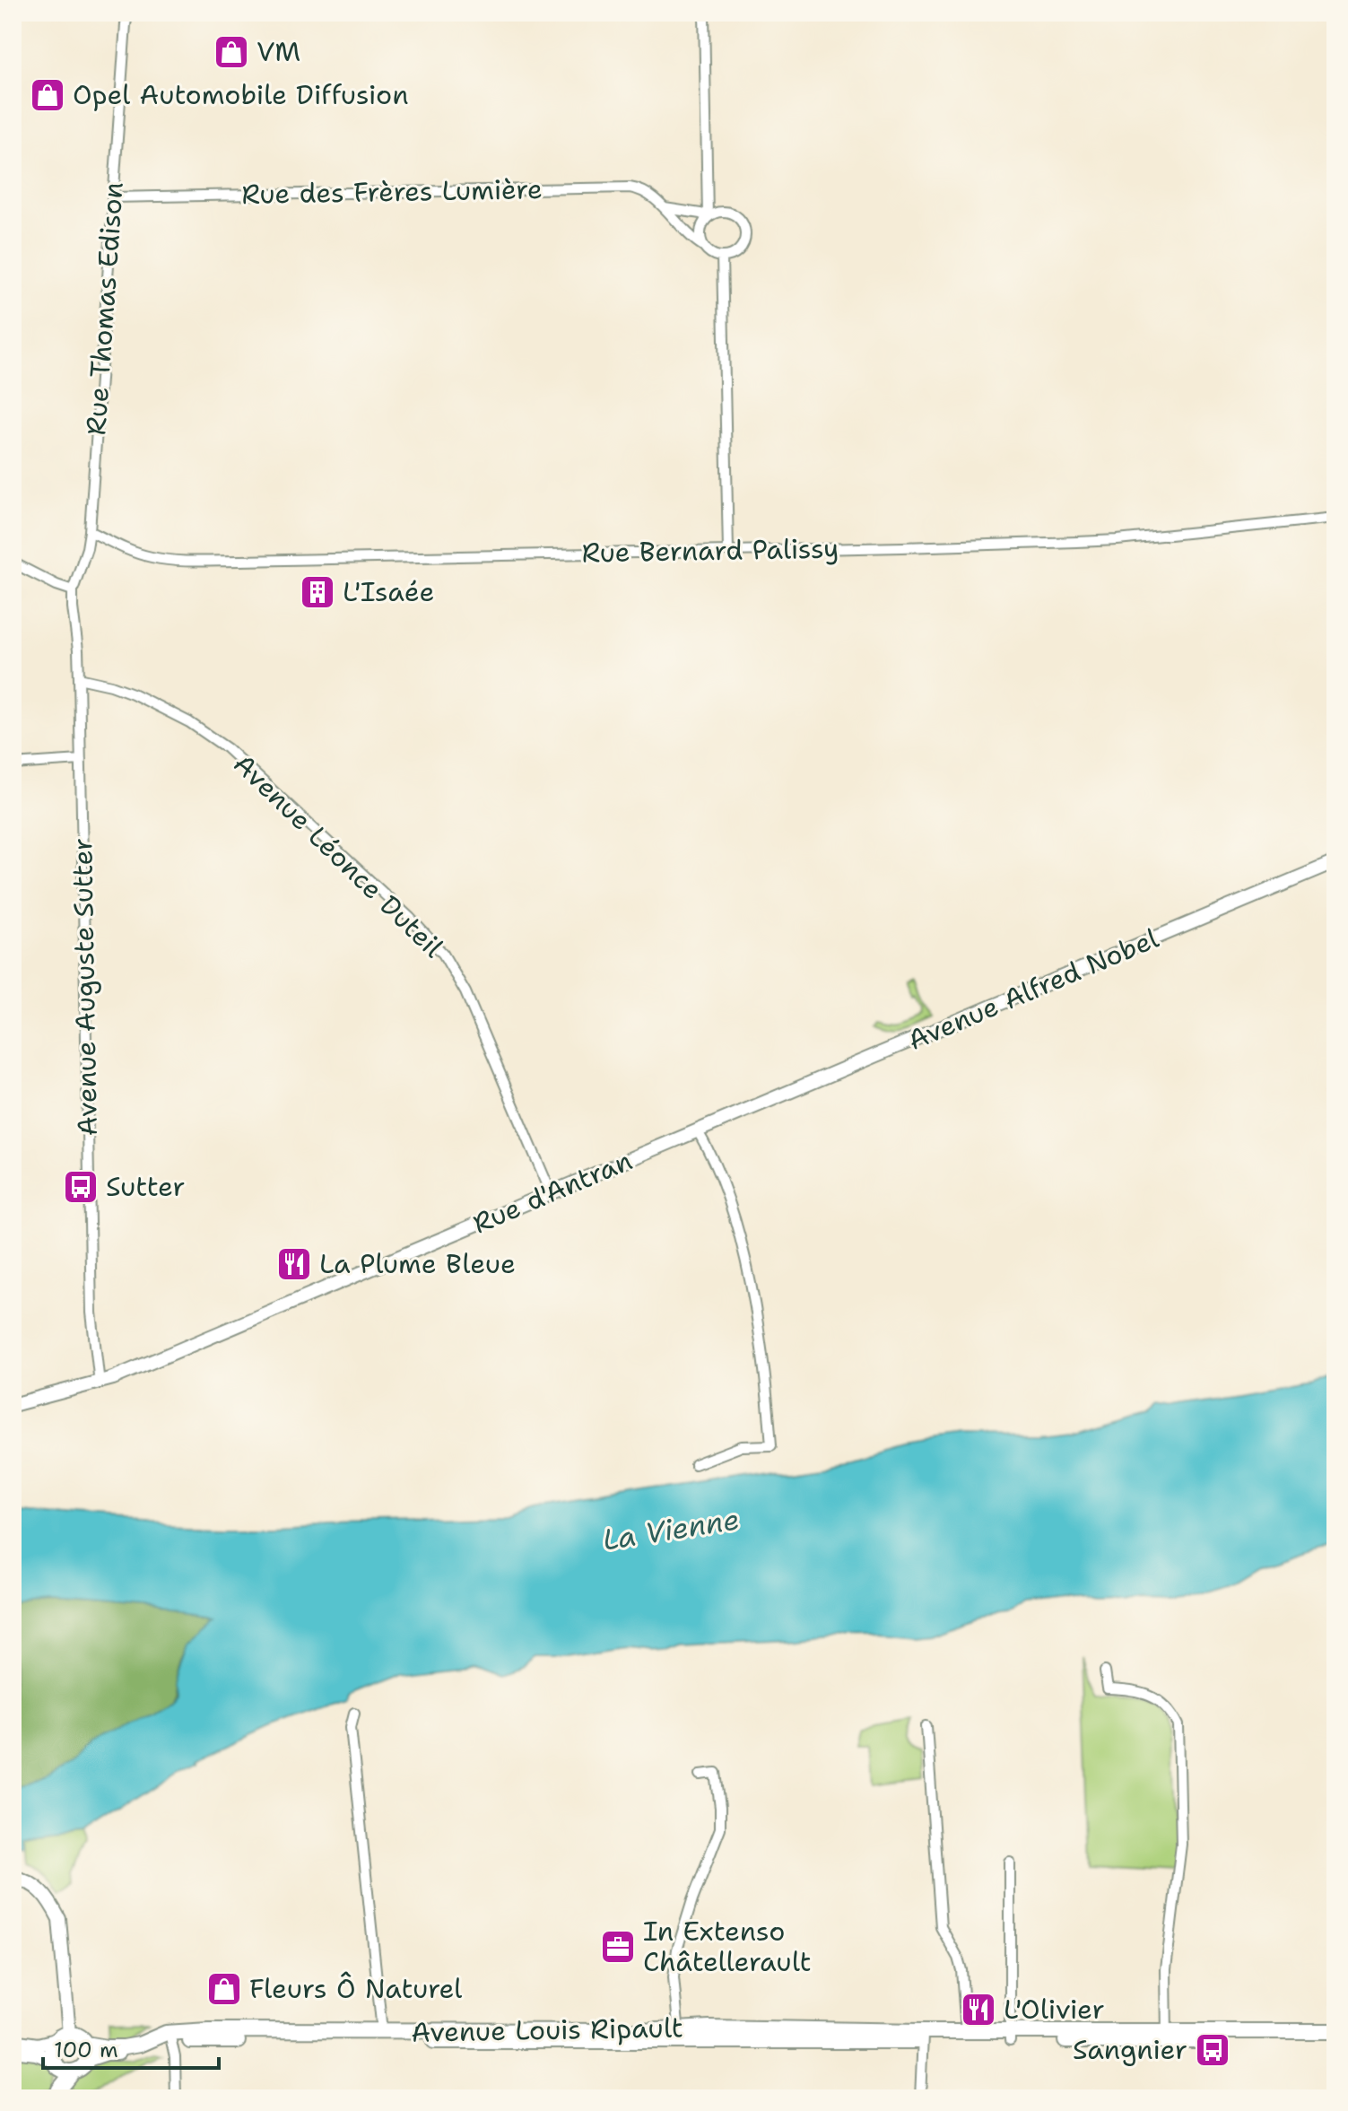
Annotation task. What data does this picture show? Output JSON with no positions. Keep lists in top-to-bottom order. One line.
{"streets":{"main road":["Avenue Louis Ripault"],"street":["Rue des Frères Lumière","Rue Thomas Edison","Rue Bernard Palissy","Avenue Léonce Duteil","Avenue Auguste Sutter","Avenue Alfred Nobel","Rue d'Antran"]},"crossings":[["Rue des Frères Lumière","Rue Thomas Edison"],["Rue Thomas Edison","Rue Bernard Palissy"],["Rue Thomas Edison","Avenue Auguste Sutter"],["Avenue Léonce Duteil","Avenue Auguste Sutter"],["Avenue Léonce Duteil","Rue d'Antran"],["Avenue Auguste Sutter","Rue d'Antran"],["Avenue Alfred Nobel","Rue d'Antran"]],"water":["La Vienne"],"places":{"shop":["VM","Opel Automobile Diffusion","Fleurs Ô Naturel"],"building":["L'Isaée"],"bus stop":["Sutter","Sangnier"],"restaurant":["La Plume Bleue","L'Olivier"],"office":["In Extenso Châtellerault"]},"scale_bar":"100 m"}
